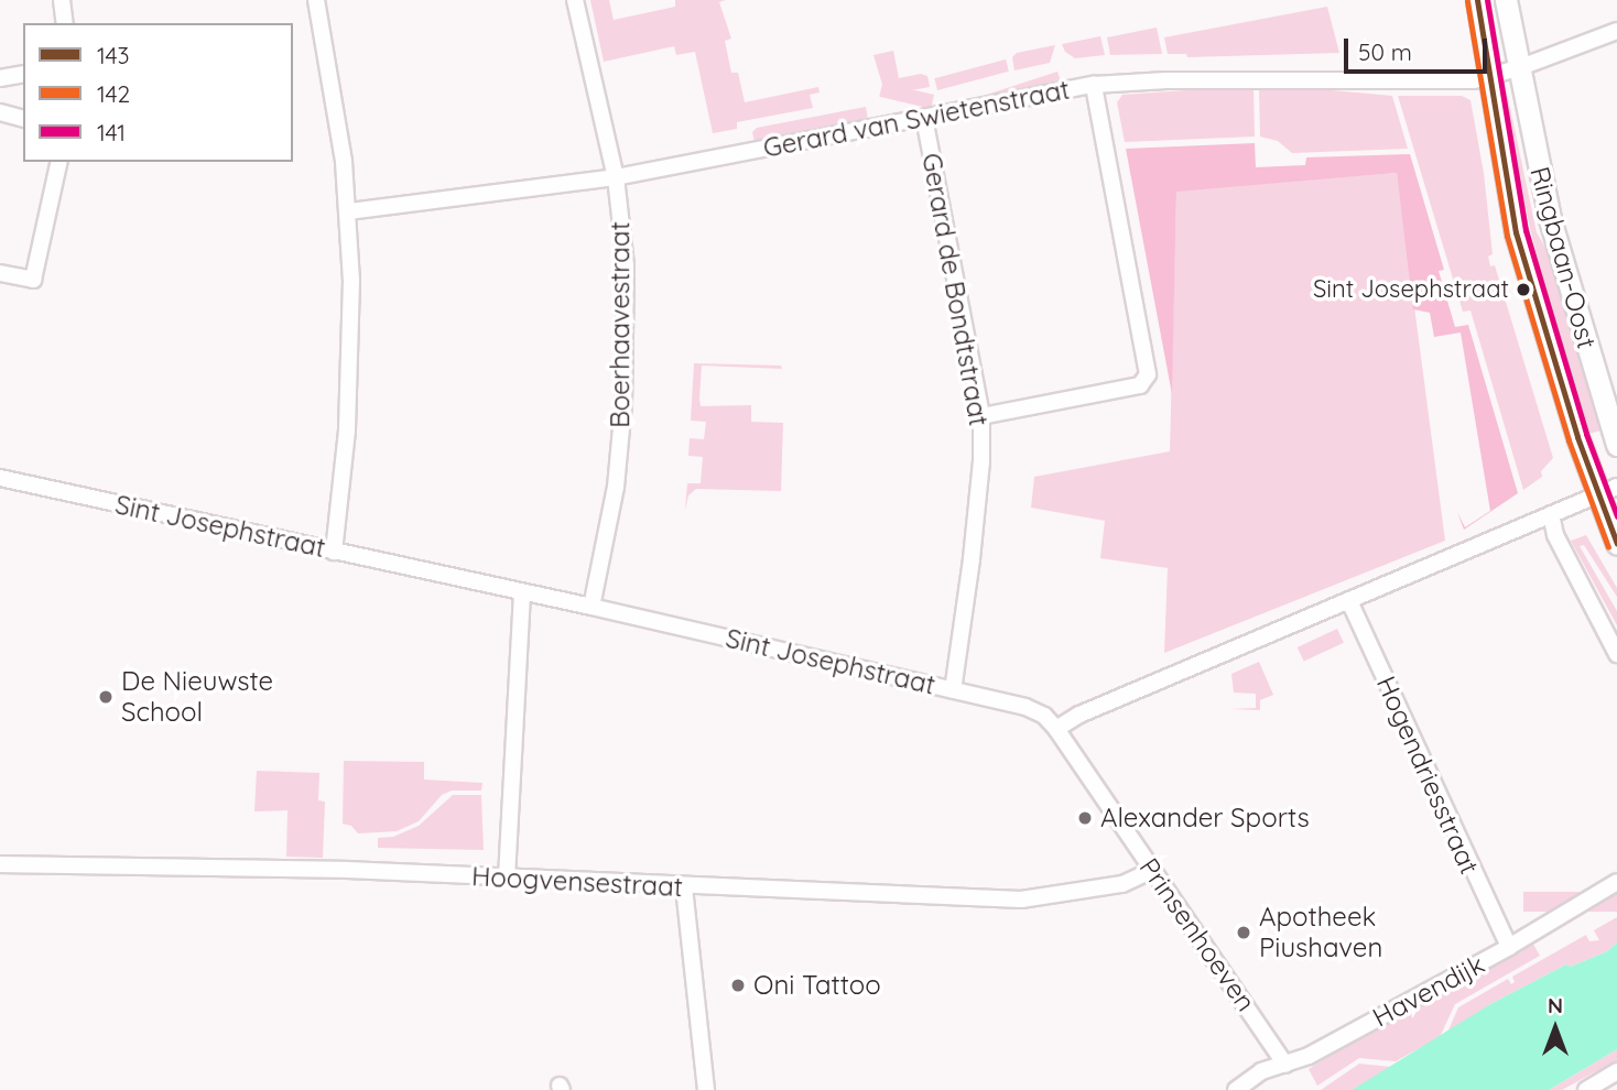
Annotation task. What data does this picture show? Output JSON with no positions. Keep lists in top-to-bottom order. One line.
{"streets":{"main road":["Ringbaan-Oost"],"street":["Gerard van Swietenstraat","Gerard de Bondtstraat","Boerhaavestraat","Sint Josephstraat","Hogendriesstraat","Hoogvensestraat","Prinsenhoeven","Havendijk"]},"crossings":[["Gerard van Swietenstraat","Ringbaan-Oost"],["Gerard van Swietenstraat","Gerard de Bondtstraat"],["Gerard van Swietenstraat","Boerhaavestraat"],["Gerard de Bondtstraat","Sint Josephstraat"],["Boerhaavestraat","Sint Josephstraat"],["Sint Josephstraat","Prinsenhoeven"],["Hogendriesstraat","Havendijk"],["Hoogvensestraat","Prinsenhoeven"],["Prinsenhoeven","Havendijk"]],"places":["Sint Josephstraat","De Nieuwste School","Alexander Sports","Apotheek Piushaven","Oni Tattoo"],"lines":["transit line 143","transit line 141","transit line 142"],"legend":["143","142","141"],"scale_bar":"50 m","north":"top"}
